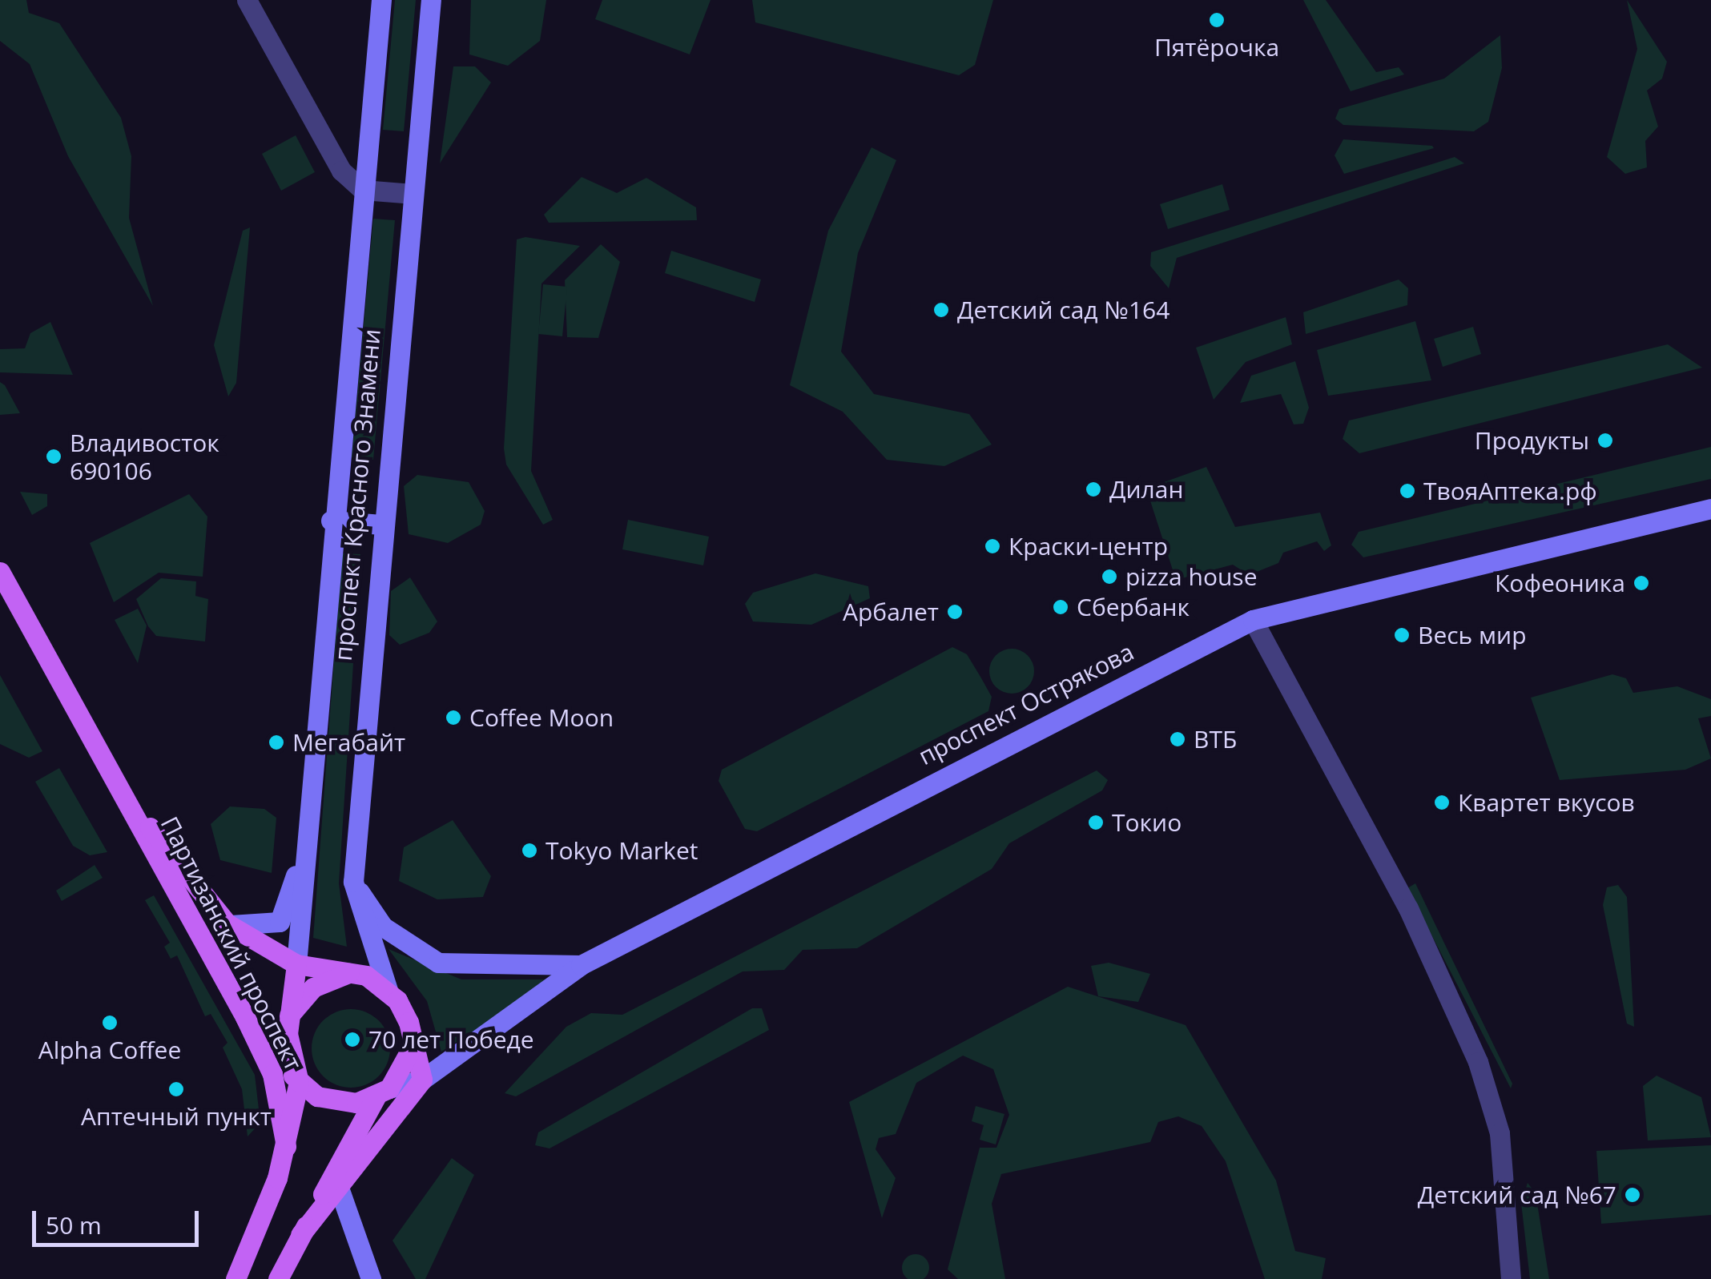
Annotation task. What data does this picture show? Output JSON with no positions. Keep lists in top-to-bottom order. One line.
{"streets":{"main road":["проспект Красного Знамени","проспект Острякова","Партизанский проспект"]},"crossings":[["проспект Красного Знамени","Партизанский проспект"]],"places":["Пятёрочка","Детский сад №164","Продукты","Владивосток 690106","Дилан","ТвояАптека.рф","Краски-центр","pizza house","Кофеоника","Сбербанк","Арбалет","Весь мир","Coffee Moon","ВТБ","Мегабайт","Квартет вкусов","Токио","Tokyo Market","Alpha Coffee","70 лет Победе","Аптечный пункт","Детский сад №67"],"scale_bar":"50 m"}
